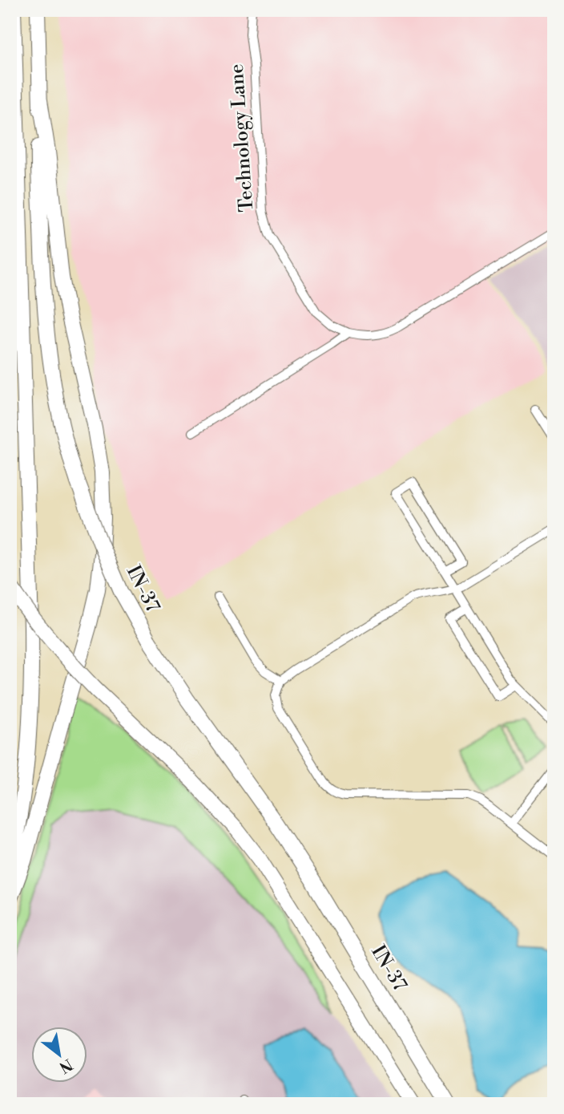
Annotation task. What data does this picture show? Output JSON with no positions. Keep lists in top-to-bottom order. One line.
{"streets":{"highway":["IN-37"],"street":["Technology Lane"]},"north":"bottom right"}
